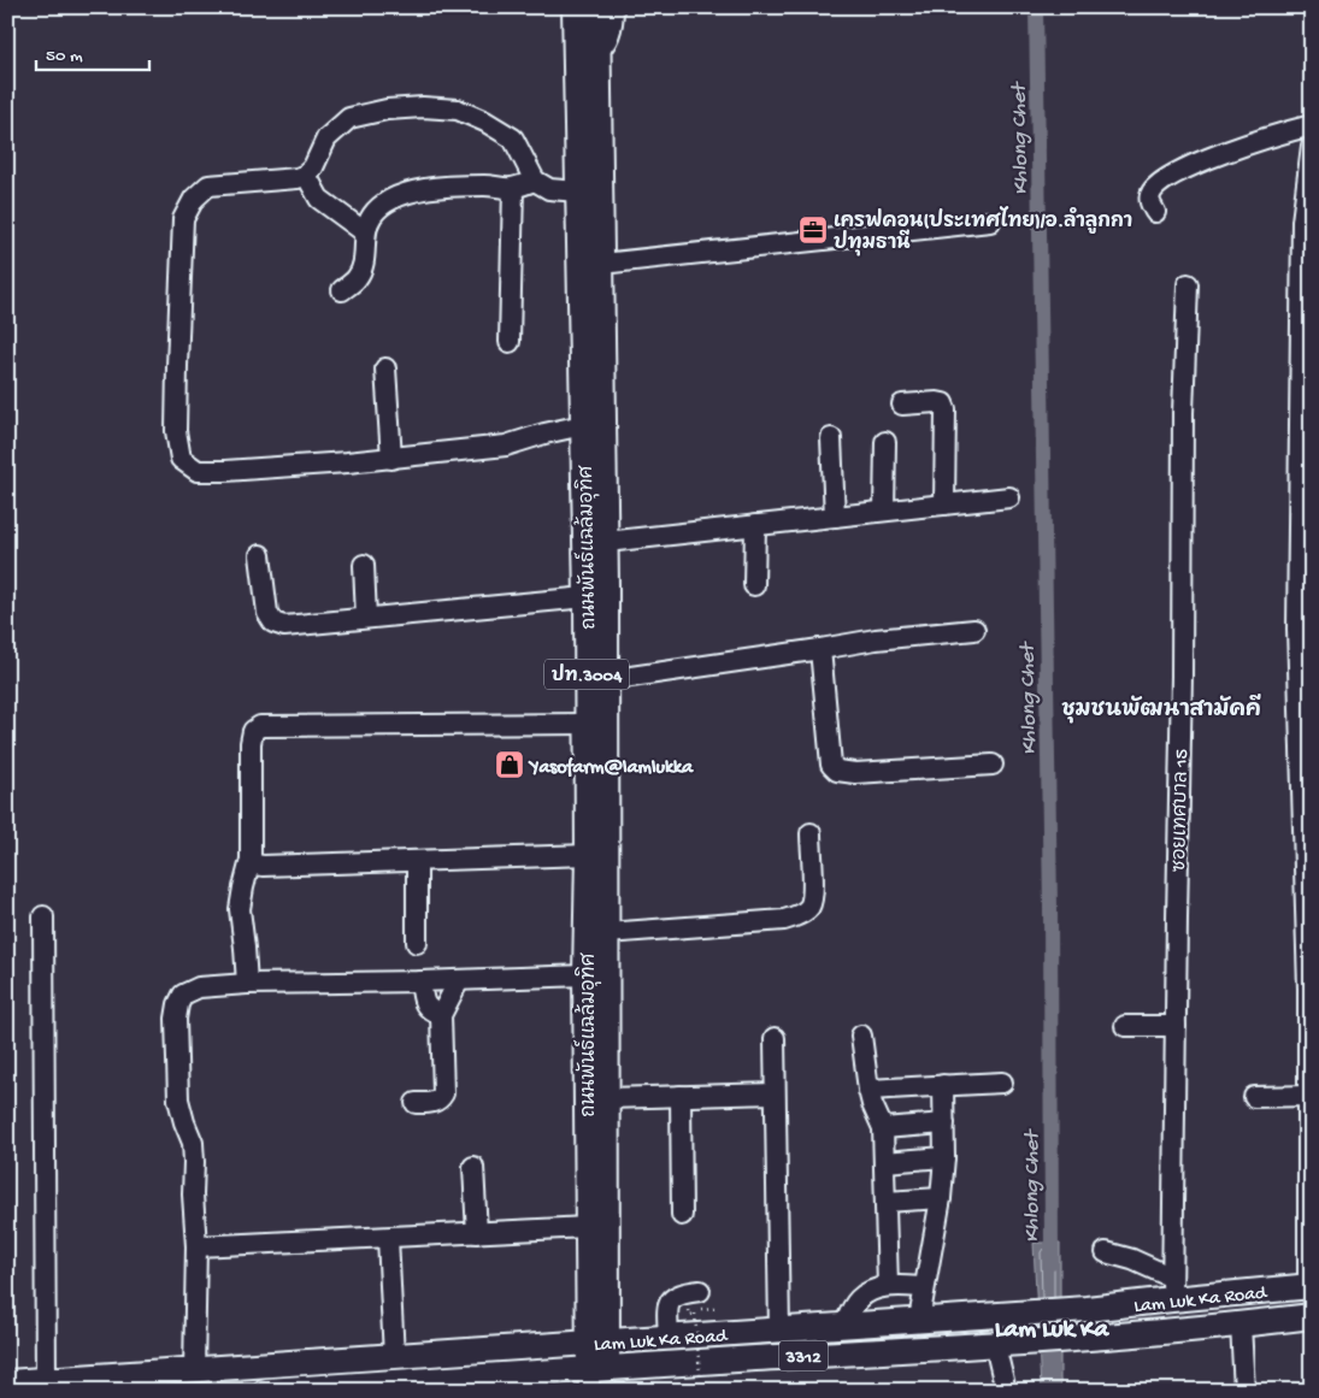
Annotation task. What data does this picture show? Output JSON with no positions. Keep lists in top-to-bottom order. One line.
{"streets":{"main road":["ถนนพันธ์แฉล้มอุทิศ","ปท.3004","Lam Luk Ka Road","3312"],"street":["ซอยเทศบาล 15"]},"crossings":[["ถนนพันธ์แฉล้มอุทิศ","ปท.3004"],["ถนนพันธ์แฉล้มอุทิศ","Lam Luk Ka Road"],["ปท.3004","Lam Luk Ka Road"],["ซอยเทศบาล 15","Lam Luk Ka Road"]],"districts":["ชุมชนพัฒนาสามัคคี","Lam Luk Ka"],"water":["Khlong Chet"],"places":{"office":["เครฟคอน(ประเทศไทย)/อ.ลำลูกกา ปทุมธานี"],"shop":["Yasofarm@lamlukka"]},"scale_bar":"50 m"}
